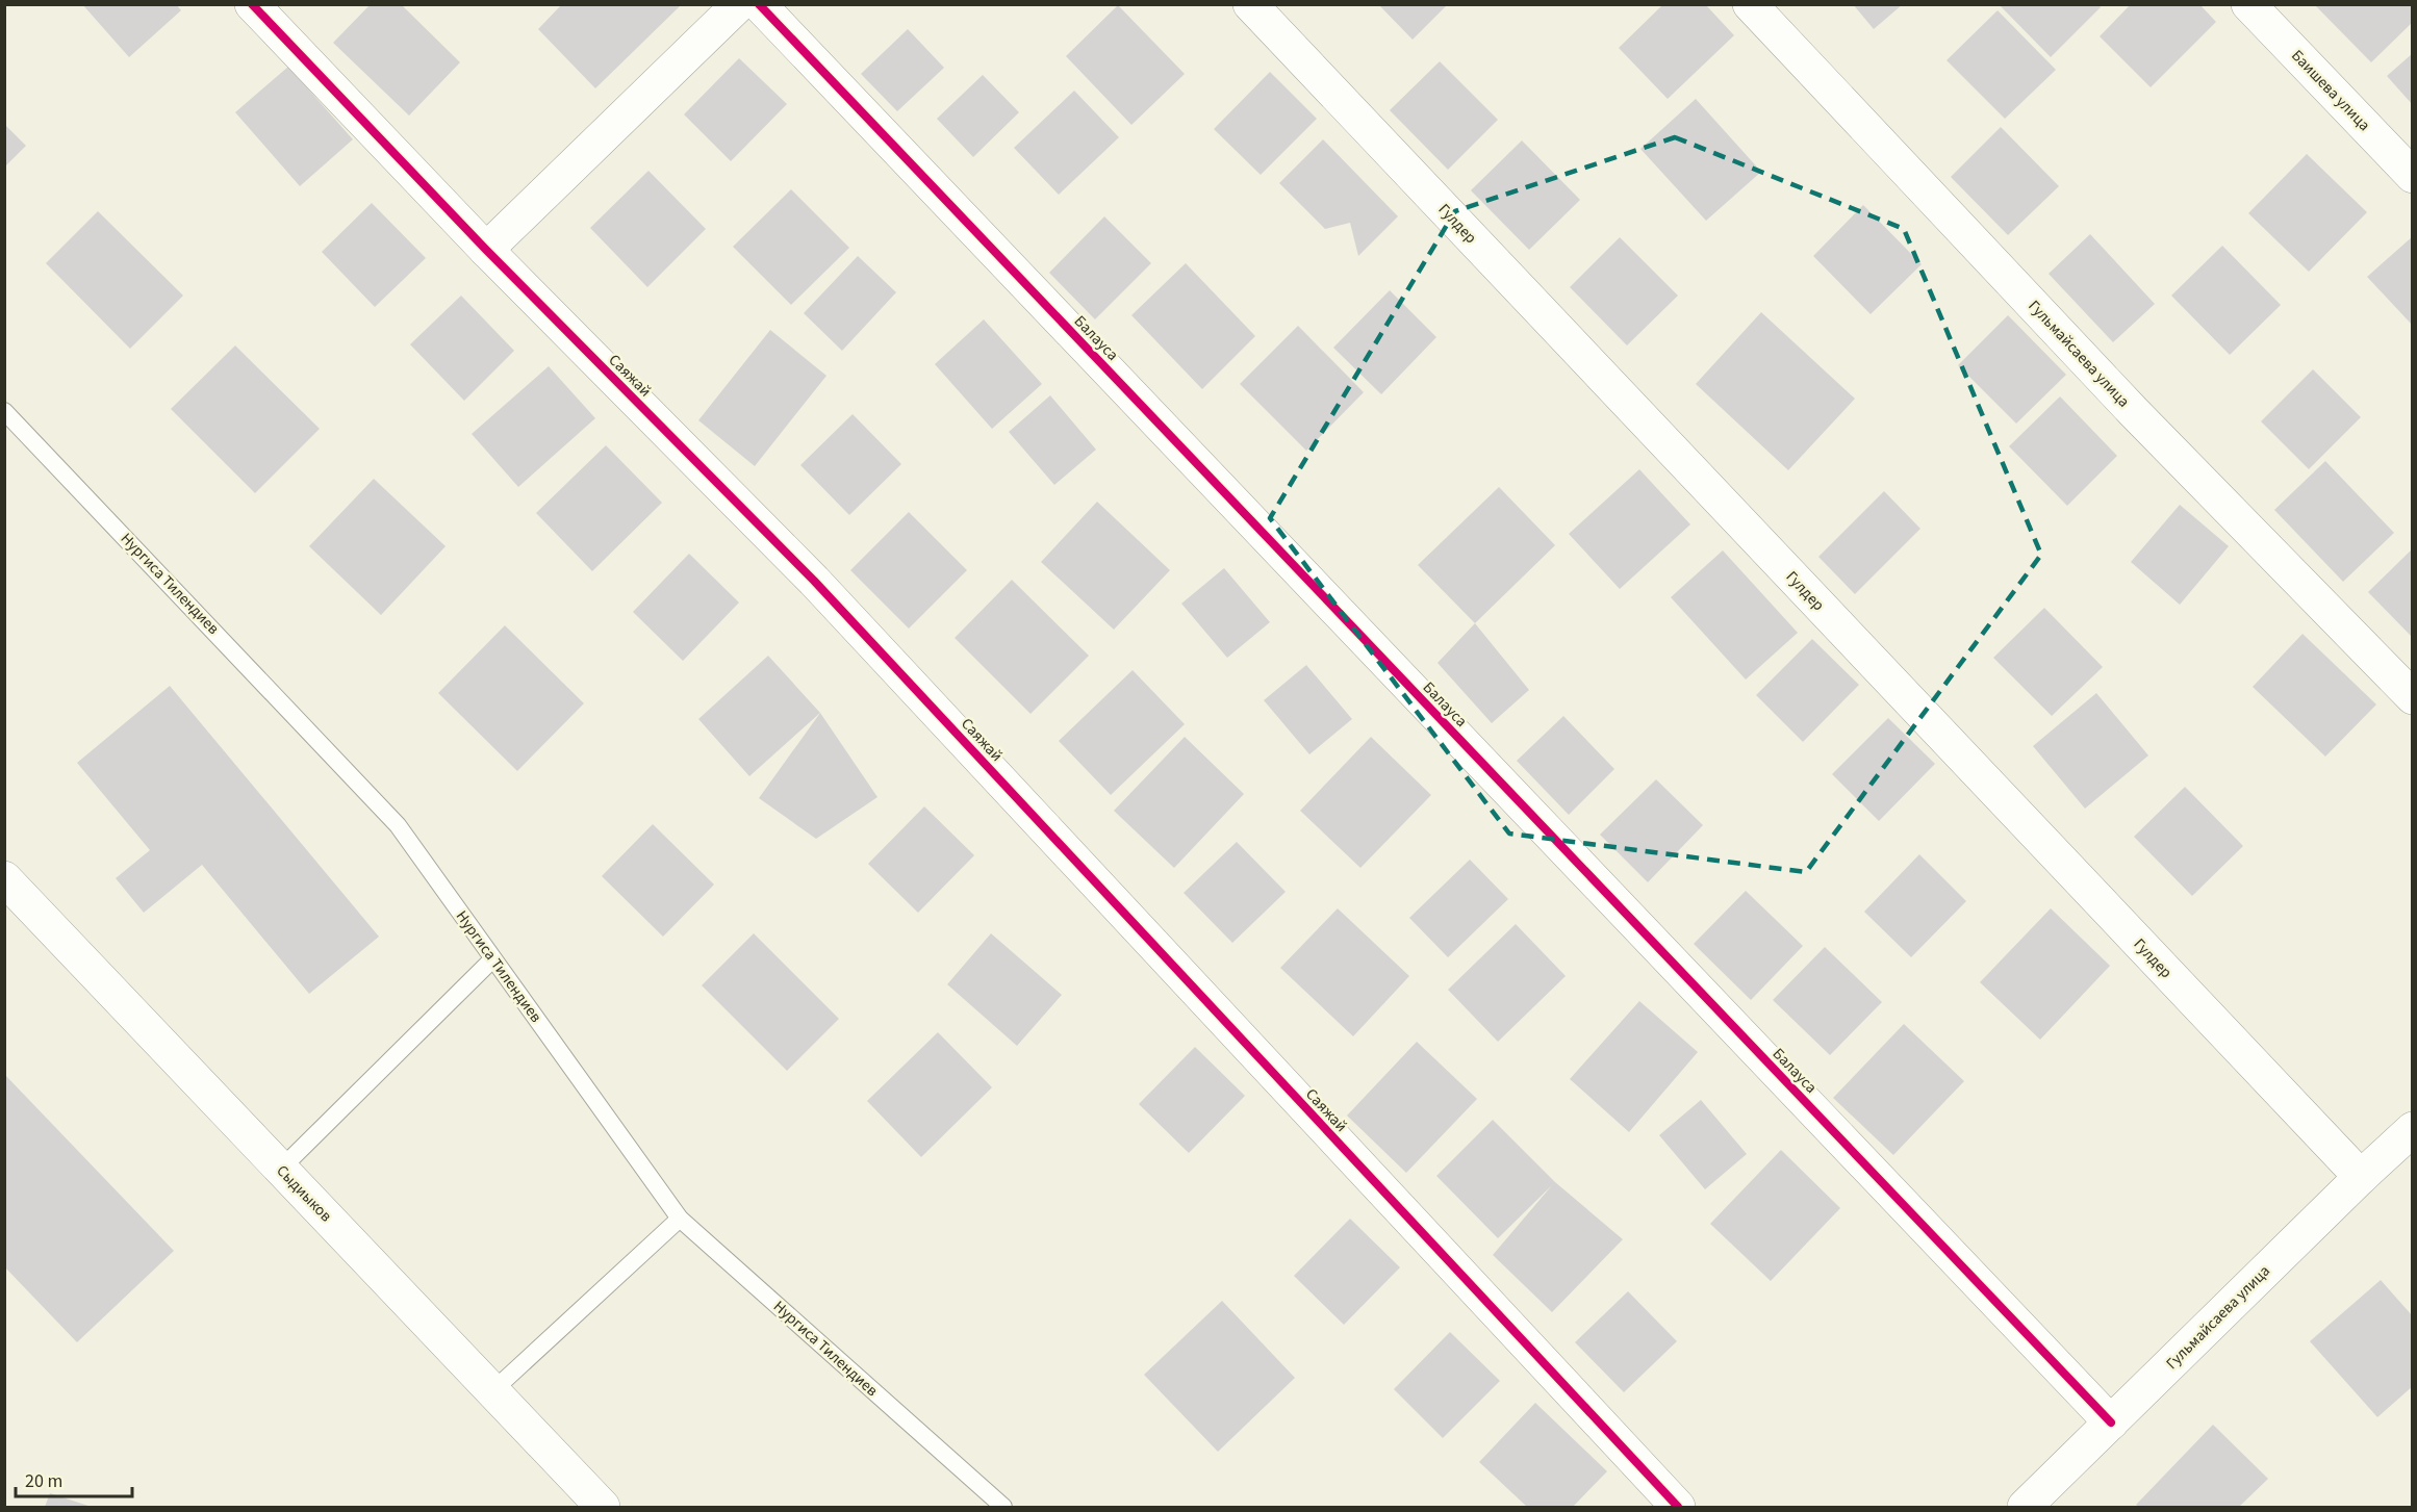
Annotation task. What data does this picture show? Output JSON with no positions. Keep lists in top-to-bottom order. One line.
{"streets":{"street":["Баишева улица","Гулдер","Балауса","Гульмайсаева улица","Саяжай","Сыдиыков"],"lane":["Нургиса Тилендиев"]},"crossings":[["Гулдер","Гульмайсаева улица"],["Балауса","Гульмайсаева улица"]],"scale_bar":"20 m"}
